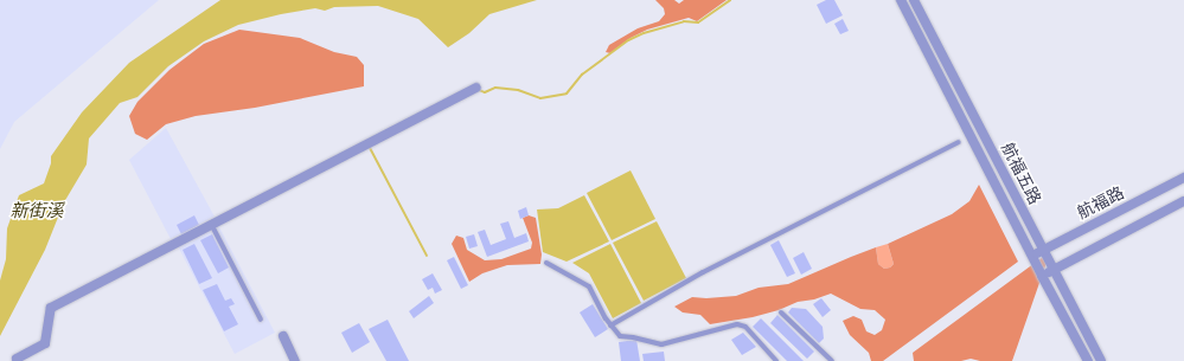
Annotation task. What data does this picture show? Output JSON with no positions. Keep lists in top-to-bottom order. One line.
{"streets":{"street":["航福五路","航福路"]},"crossings":[["航福五路","航福路"]],"water":["新街溪"]}
